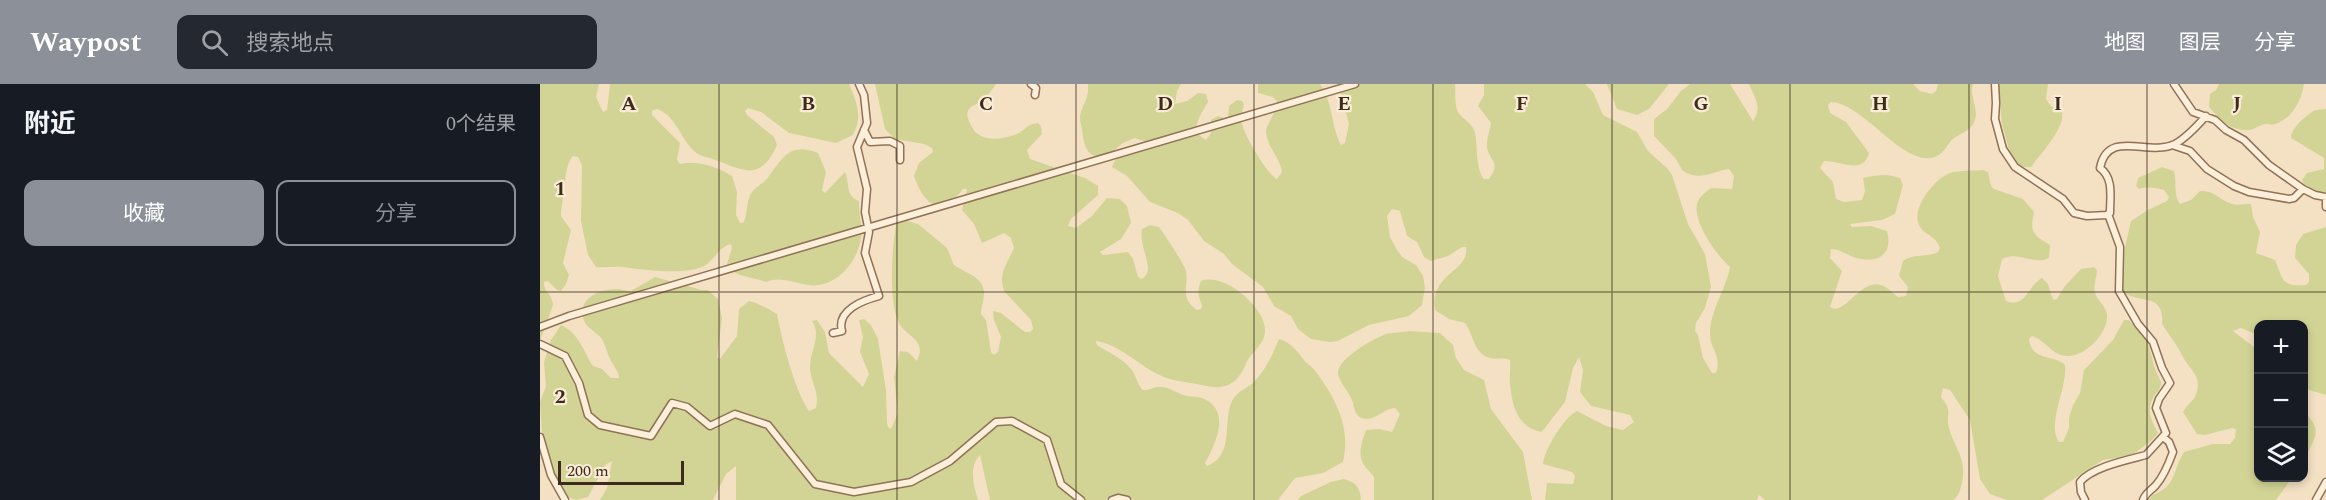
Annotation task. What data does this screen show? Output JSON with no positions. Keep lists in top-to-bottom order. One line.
{"scale_bar":"200 m","page":{"header":"Waypost","search":"搜索地点","nav":["地图","图层","分享"],"heading":["附近","0个结果"],"buttons":["收藏","分享"],"map_buttons":["+","−"],"scale":"200 m"},"grid":{"columns":["A","B","C","D","E","F","G","H","I","J"],"rows":["1","2"]}}
